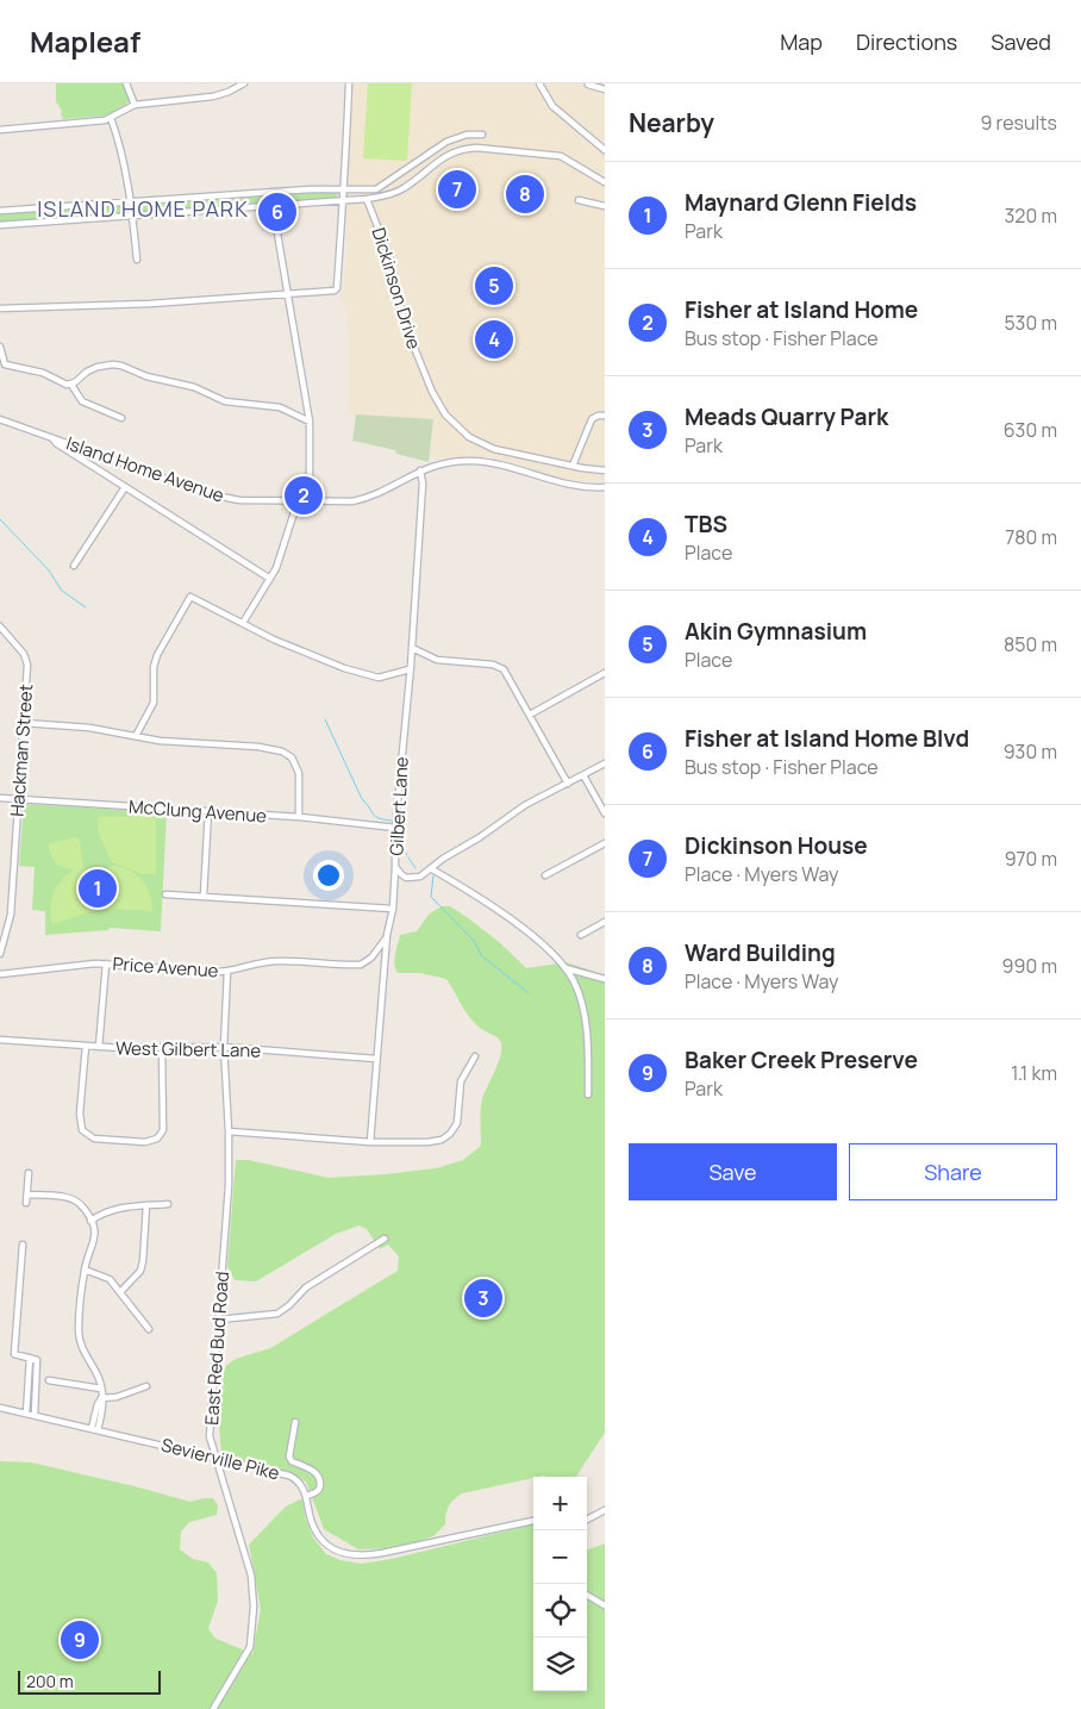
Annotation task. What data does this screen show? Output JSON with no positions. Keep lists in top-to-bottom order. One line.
{"streets":{"street":["Dickinson Drive","Island Home Avenue","Hackman Street","Gilbert Lane","McClung Avenue","Price Avenue","West Gilbert Lane","East Red Bud Road","Sevierville Pike"]},"crossings":[["Island Home Avenue","Gilbert Lane"],["Hackman Street","McClung Avenue"],["Gilbert Lane","McClung Avenue"],["Gilbert Lane","Price Avenue"],["Gilbert Lane","West Gilbert Lane"],["Price Avenue","East Red Bud Road"],["West Gilbert Lane","East Red Bud Road"],["East Red Bud Road","Sevierville Pike"]],"districts":["ISLAND HOME PARK"],"scale_bar":"200 m","page":{"header":"Mapleaf","nav":["Map","Directions","Saved"],"heading":["Nearby","9 results"],"list":[{"mark":"1","name":"Maynard Glenn Fields","note":"Park","value":"320 m"},{"mark":"2","name":"Fisher at Island Home","note":"Bus stop · Fisher Place","value":"530 m"},{"mark":"3","name":"Meads Quarry Park","note":"Park","value":"630 m"},{"mark":"4","name":"TBS","note":"Place","value":"780 m"},{"mark":"5","name":"Akin Gymnasium","note":"Place","value":"850 m"},{"mark":"6","name":"Fisher at Island Home Blvd","note":"Bus stop · Fisher Place","value":"930 m"},{"mark":"7","name":"Dickinson House","note":"Place · Myers Way","value":"970 m"},{"mark":"8","name":"Ward Building","note":"Place · Myers Way","value":"990 m"},{"mark":"9","name":"Baker Creek Preserve","note":"Park","value":"1.1 km"}],"pins":["7","8","6","5","4","2","1","3","9"],"buttons":["Save","Share"],"map_buttons":["+","−"],"scale":"200 m"}}
